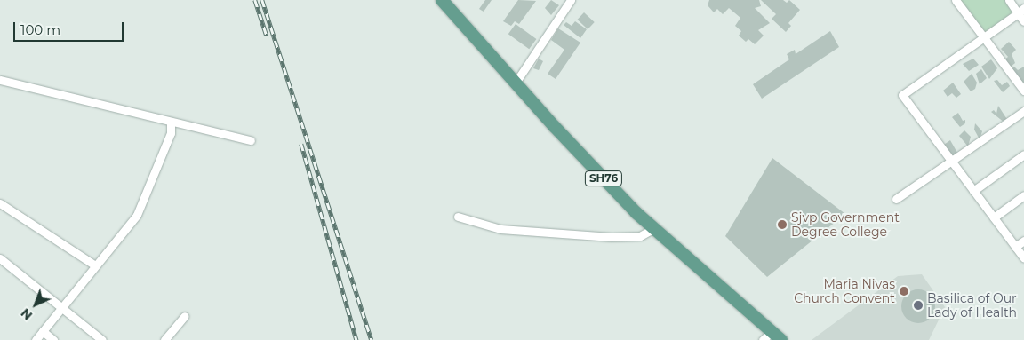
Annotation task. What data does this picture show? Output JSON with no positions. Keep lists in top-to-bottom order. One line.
{"streets":{"main road":["SH76"]},"places":["Sjvp Government Degree College","Maria Nivas Church Convent","Basilica of Our Lady of Health"],"scale_bar":"100 m","north":"bottom left"}
